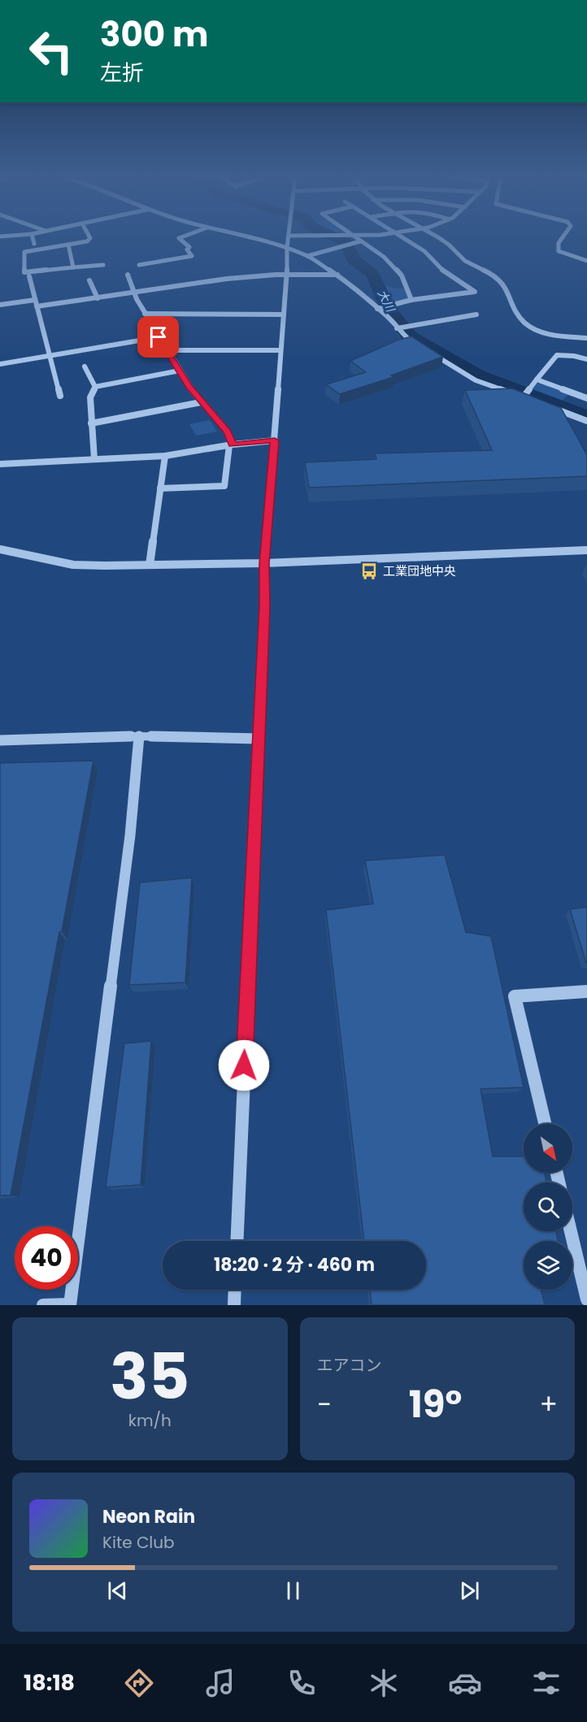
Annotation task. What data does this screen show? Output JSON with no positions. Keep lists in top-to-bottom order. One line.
{"water":["大川"],"places":{"bus stop":["工業団地中央"]},"north":"bottom right","page":{"turn":["300 m","左折"],"limit":"40","trip":"18:20 · 2 分 · 460 m","tile":[["35","km/h"],"エアコン"],"heat":["−","19°","+"],"song":["Neon Rain","Kite Club"],"tabs":"18:18"}}
